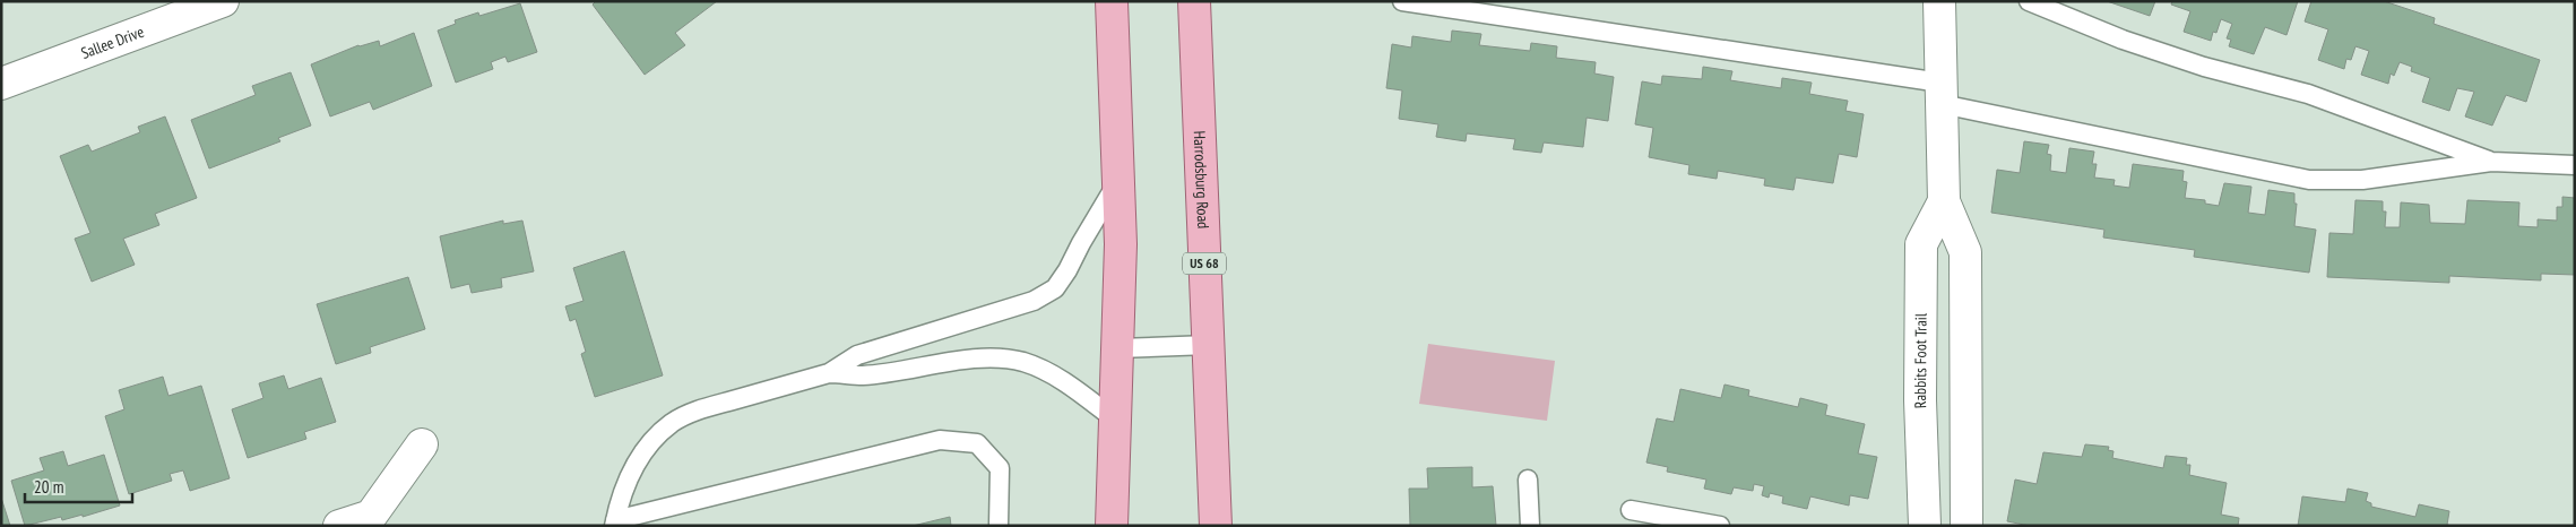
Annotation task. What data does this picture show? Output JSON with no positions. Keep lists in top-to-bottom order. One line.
{"streets":{"main road":["Harrodsburg Road","US 68"],"street":["Sallee Drive","Rabbits Foot Trail"]},"scale_bar":"20 m"}
